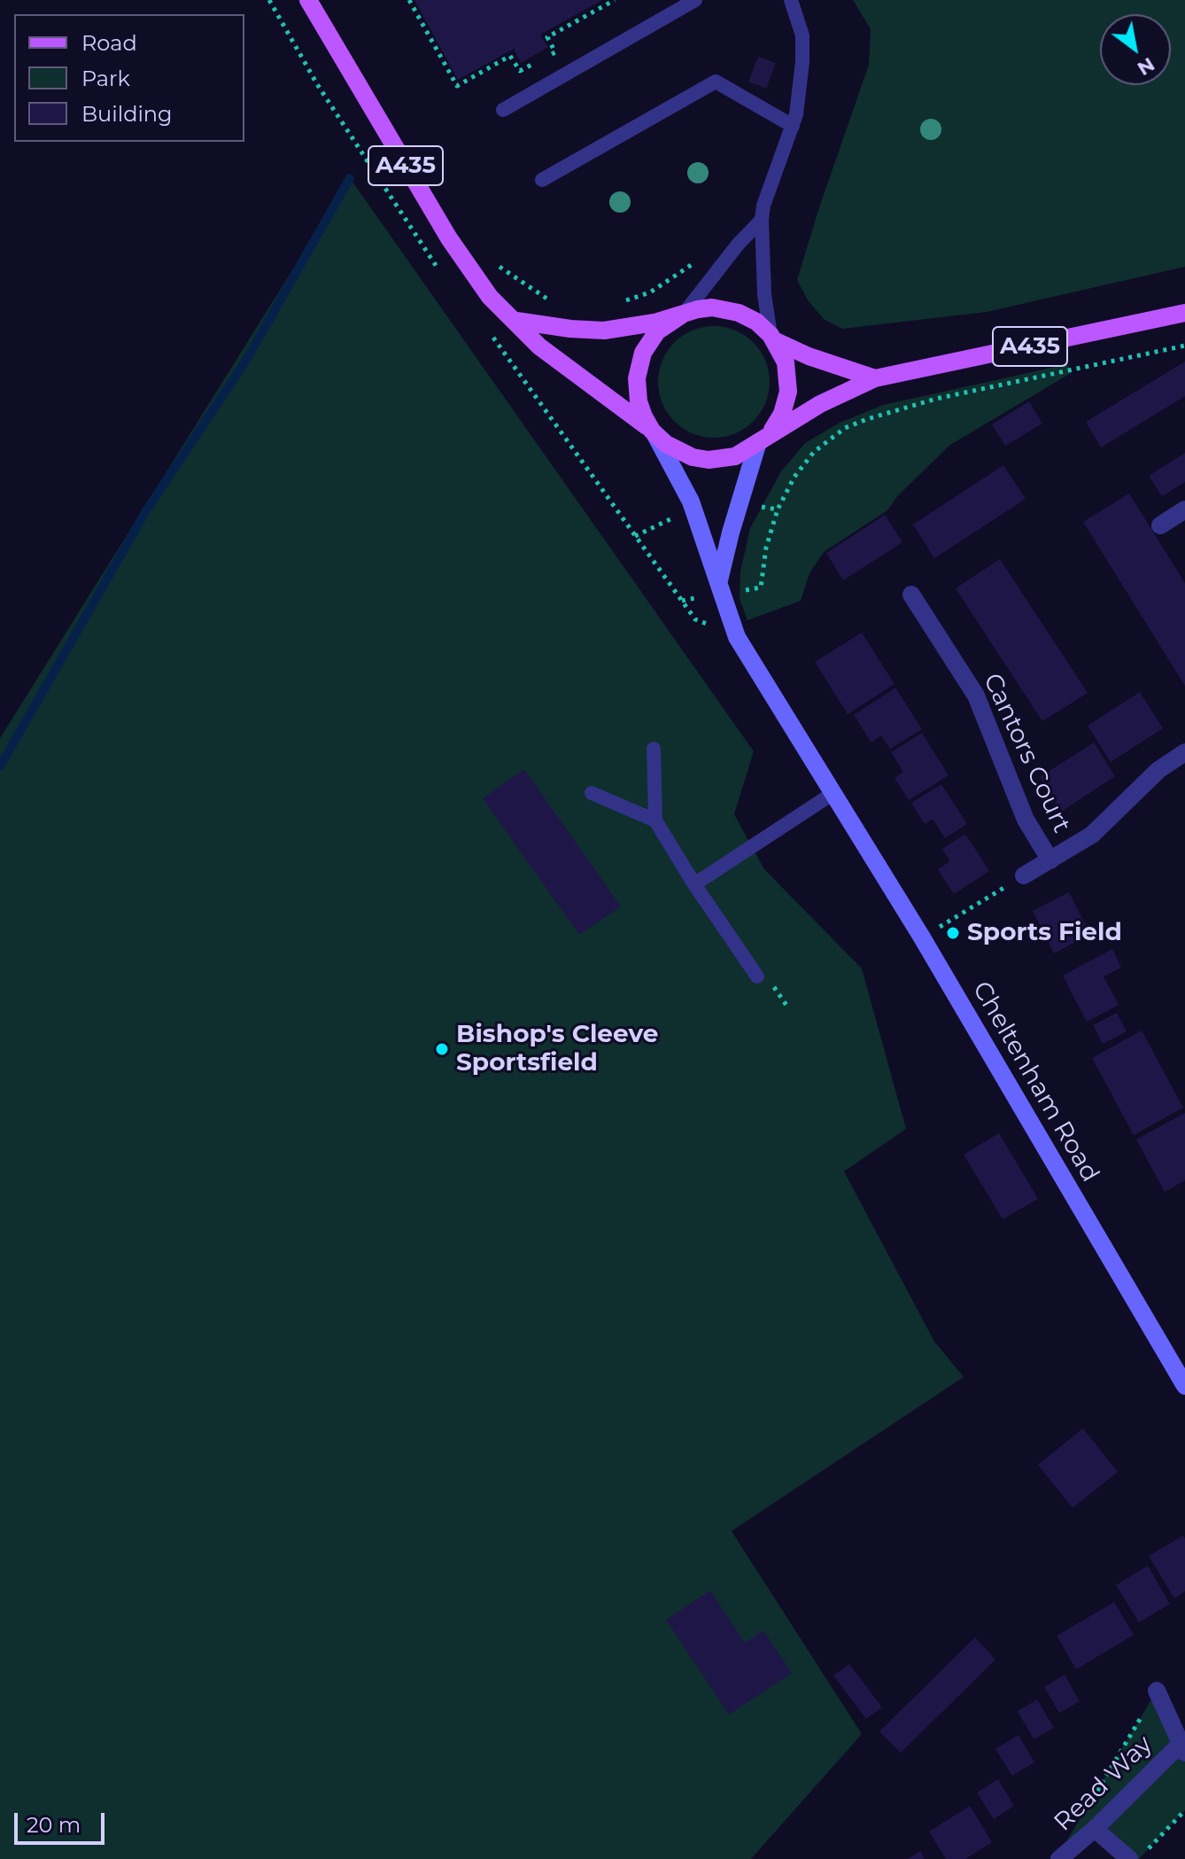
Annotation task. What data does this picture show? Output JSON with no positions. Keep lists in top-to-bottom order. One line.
{"streets":{"main road":["A435"],"street":["Cantors Court","Cheltenham Road","Read Way"]},"crossings":[["A435","Cheltenham Road"]],"places":["Sports Field","Bishop's Cleeve Sportsfield"],"legend":["Road","Park","Building"],"scale_bar":"20 m","north":"bottom right"}
